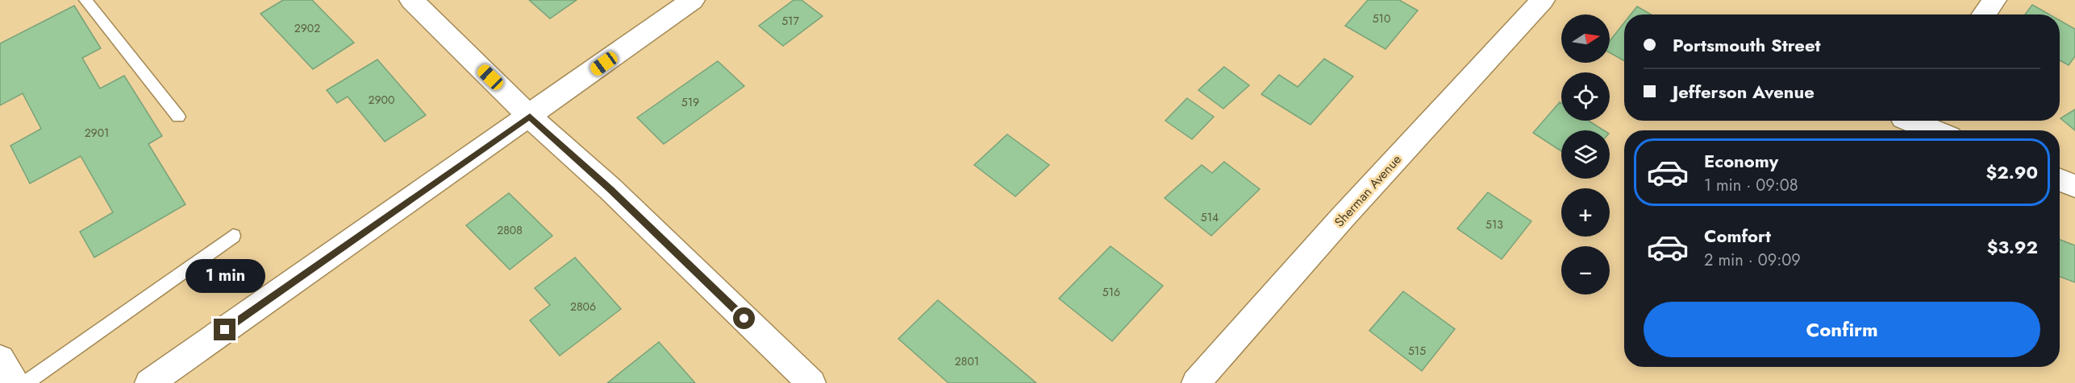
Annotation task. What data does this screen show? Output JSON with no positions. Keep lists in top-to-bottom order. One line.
{"streets":{"street":["Sherman Avenue"]},"house_numbers":["510","517","2902","2900","519","2901","514","513","2808","516","2806","515","2801"],"north":"right","page":{"map_buttons":["+","−"],"banner":["Portsmouth Street","Jefferson Avenue"],"list":[{"name":"Economy","note":"1 min · 09:08","value":"$2.90"},{"name":"Comfort","note":"2 min · 09:09","value":"$3.92"}],"bubble":"1 min","buttons":"Confirm"}}
